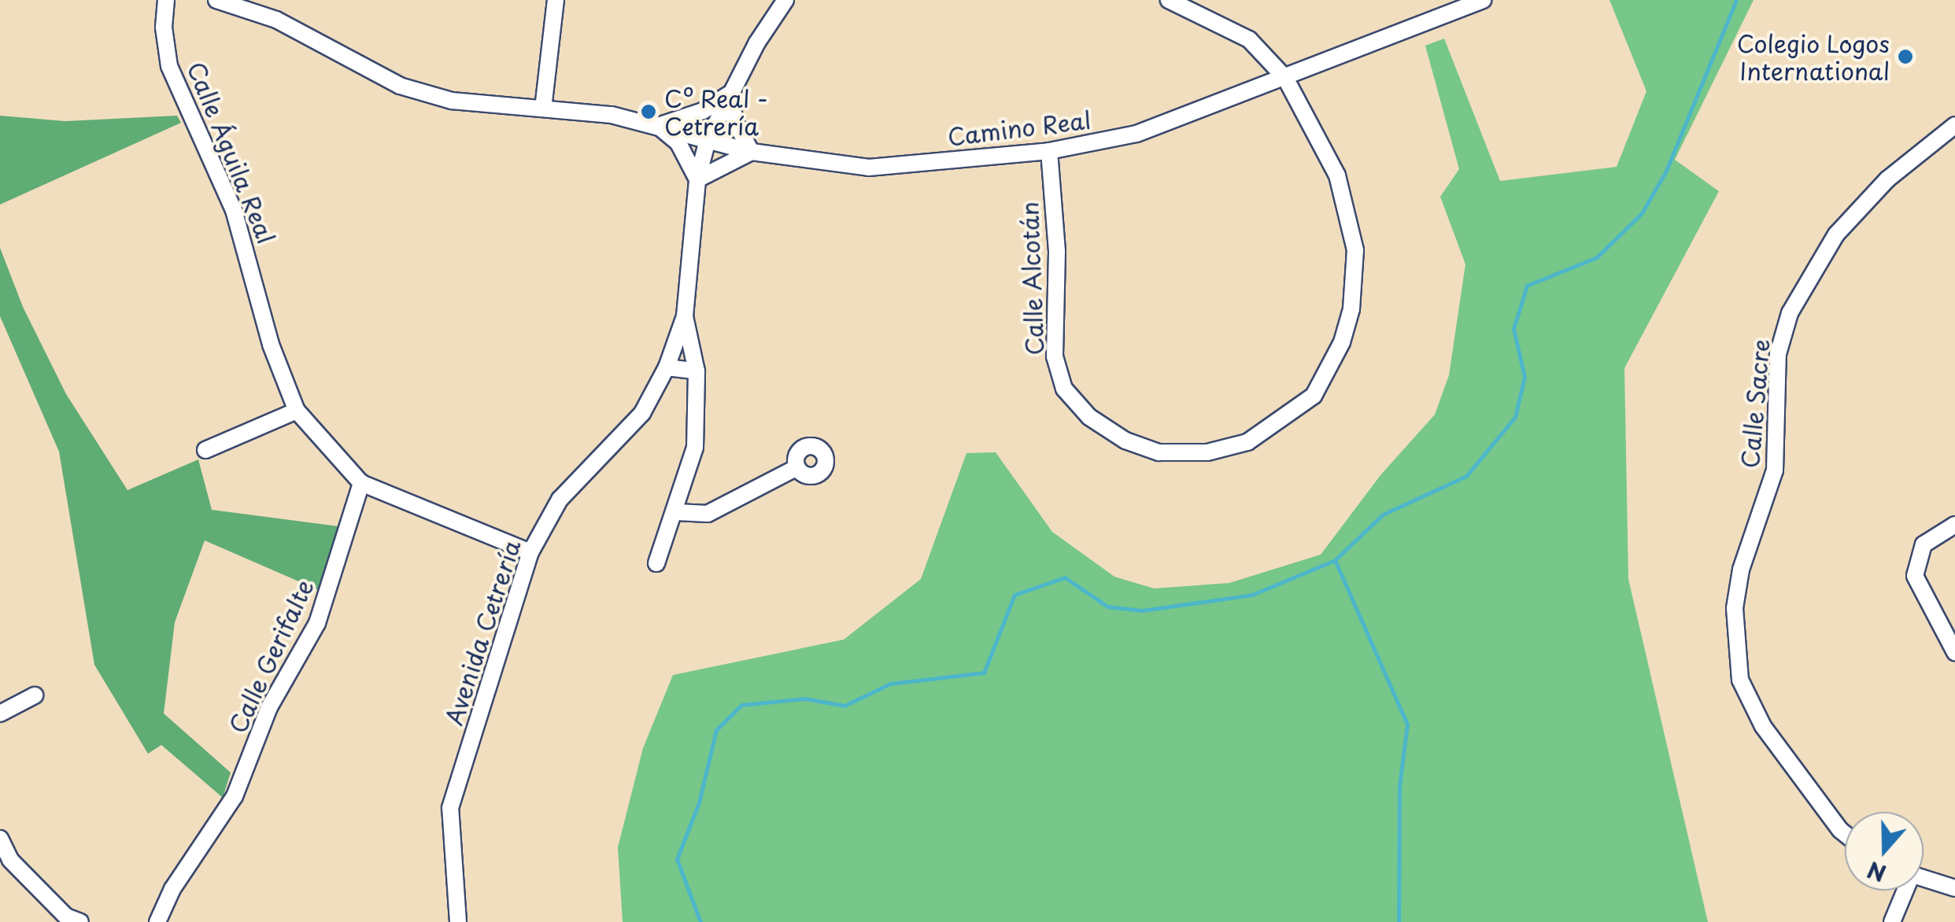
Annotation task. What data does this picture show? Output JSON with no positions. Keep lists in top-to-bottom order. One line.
{"streets":{"street":["Camino Real","Calle Águila Real","Calle Alcotán","Calle Sacre","Avenida Cetrería","Calle Gerifalte"]},"crossings":[["Camino Real","Calle Alcotán"],["Camino Real","Avenida Cetrería"],["Calle Águila Real","Avenida Cetrería"],["Calle Águila Real","Calle Gerifalte"]],"places":["Colegio Logos International","Cº Real - Cetrería"],"north":"bottom"}
